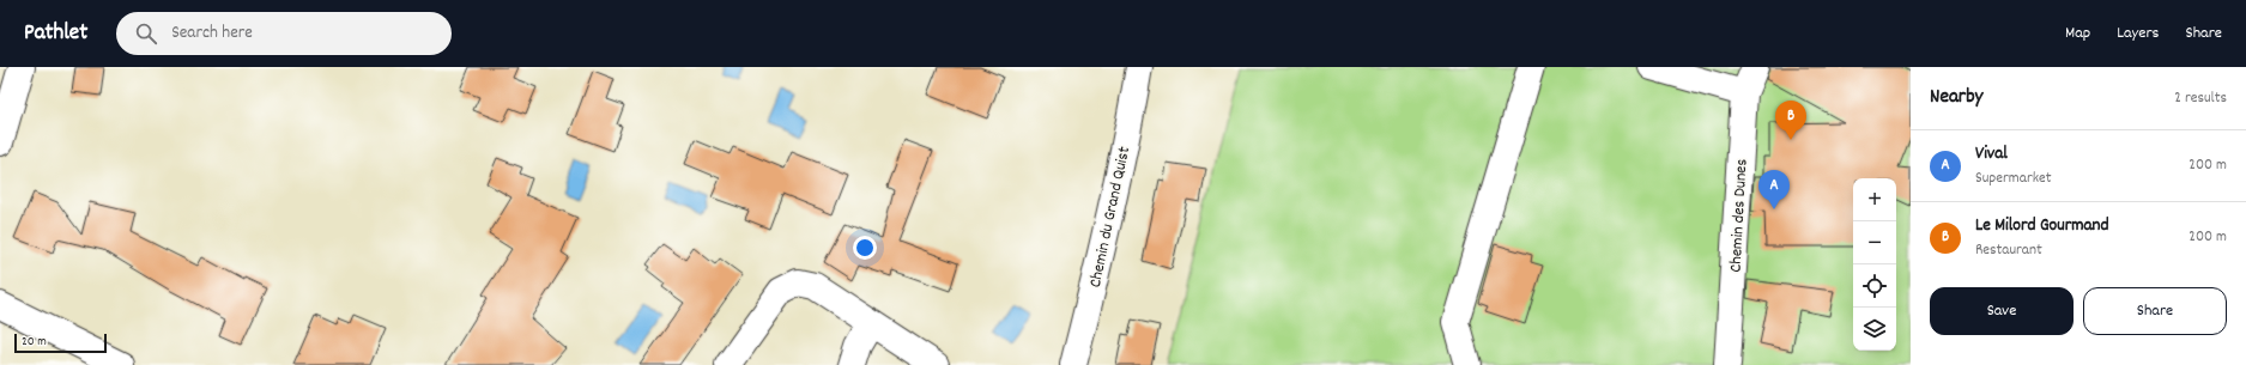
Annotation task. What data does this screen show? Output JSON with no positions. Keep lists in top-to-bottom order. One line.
{"streets":{"street":["Chemin des Dunes","Chemin du Grand Quist"]},"scale_bar":"20 m","page":{"header":"Pathlet","search":"Search here","nav":["Map","Layers","Share"],"heading":["Nearby","2 results"],"pins":["B","A"],"list":[{"mark":"A","name":"Vival","note":"Supermarket","value":"200 m"},{"mark":"B","name":"Le Milord Gourmand","note":"Restaurant","value":"200 m"}],"map_buttons":["+","−"],"buttons":["Save","Share"],"scale":"20 m"}}
